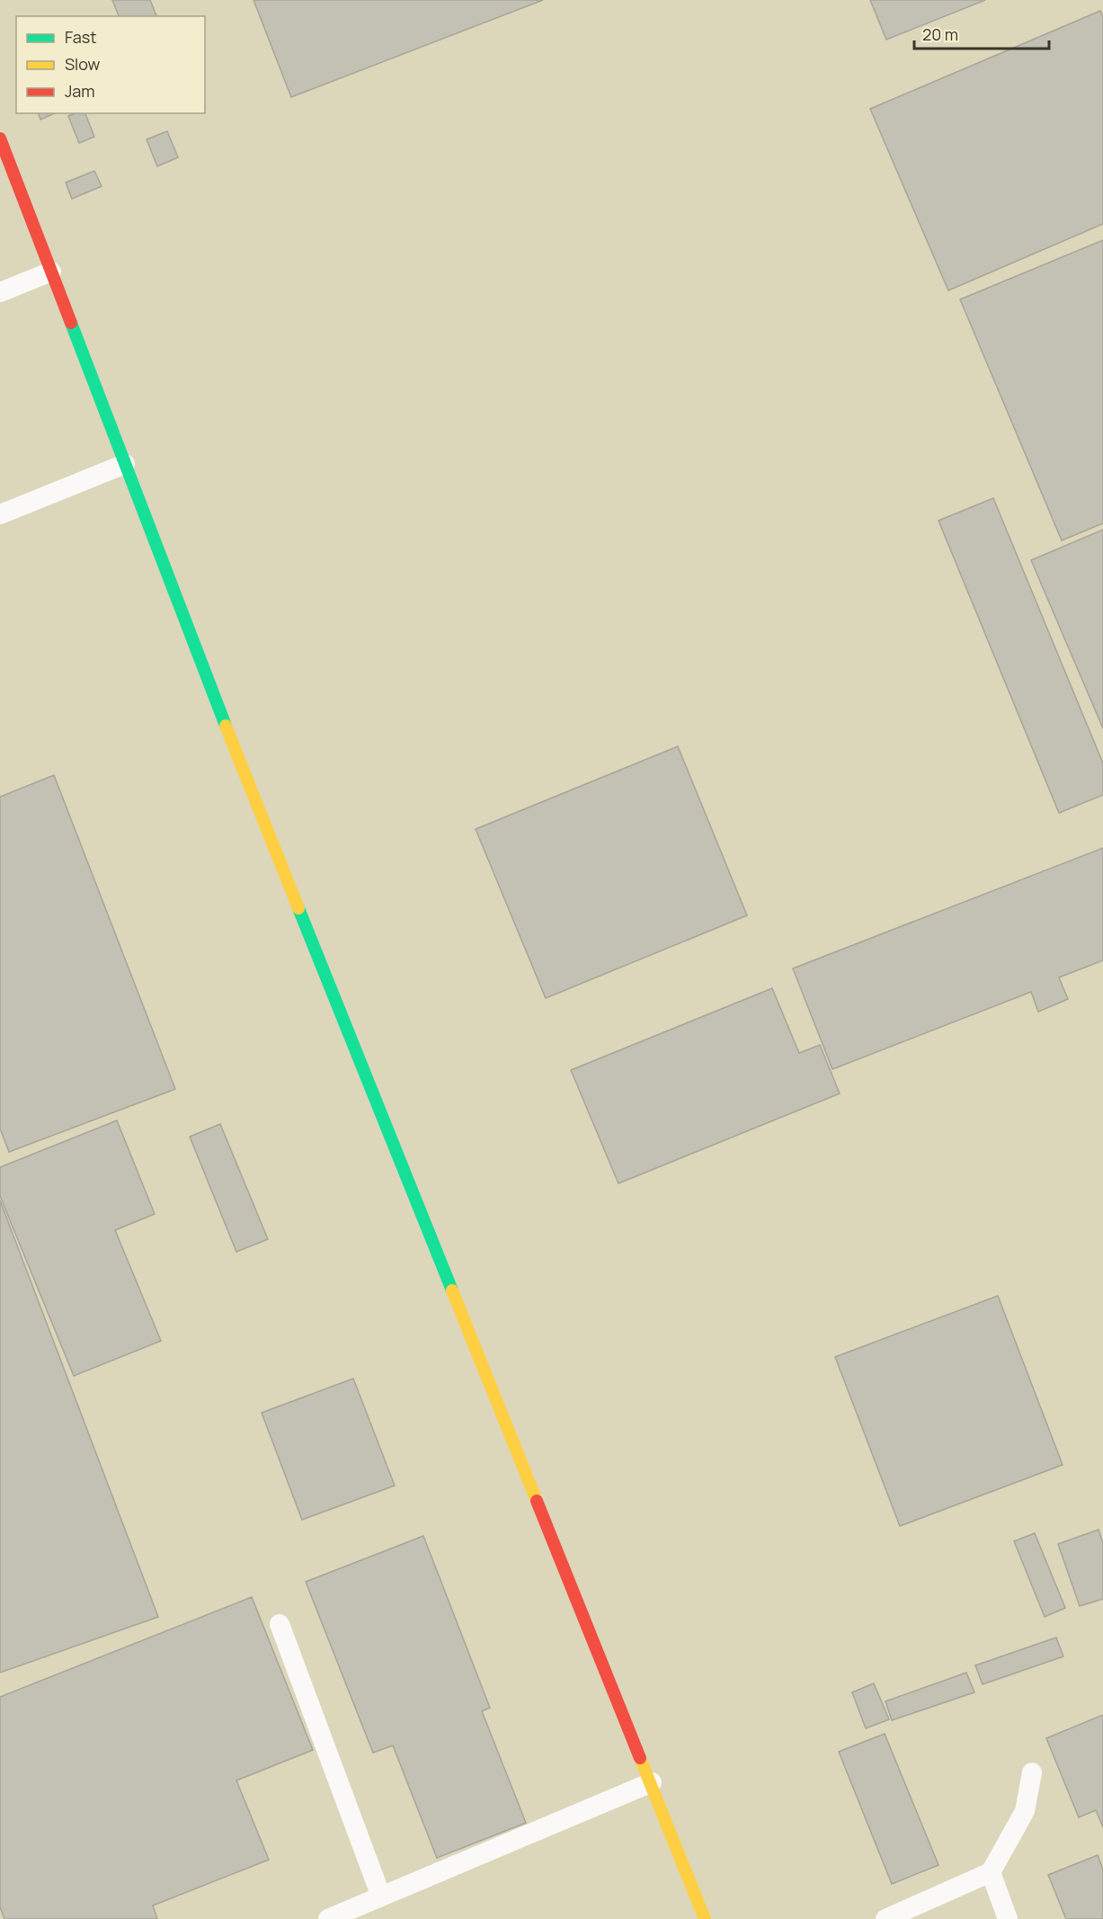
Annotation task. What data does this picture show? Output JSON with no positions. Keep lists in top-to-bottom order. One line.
{"legend":["Fast","Slow","Jam"],"scale_bar":"20 m"}
